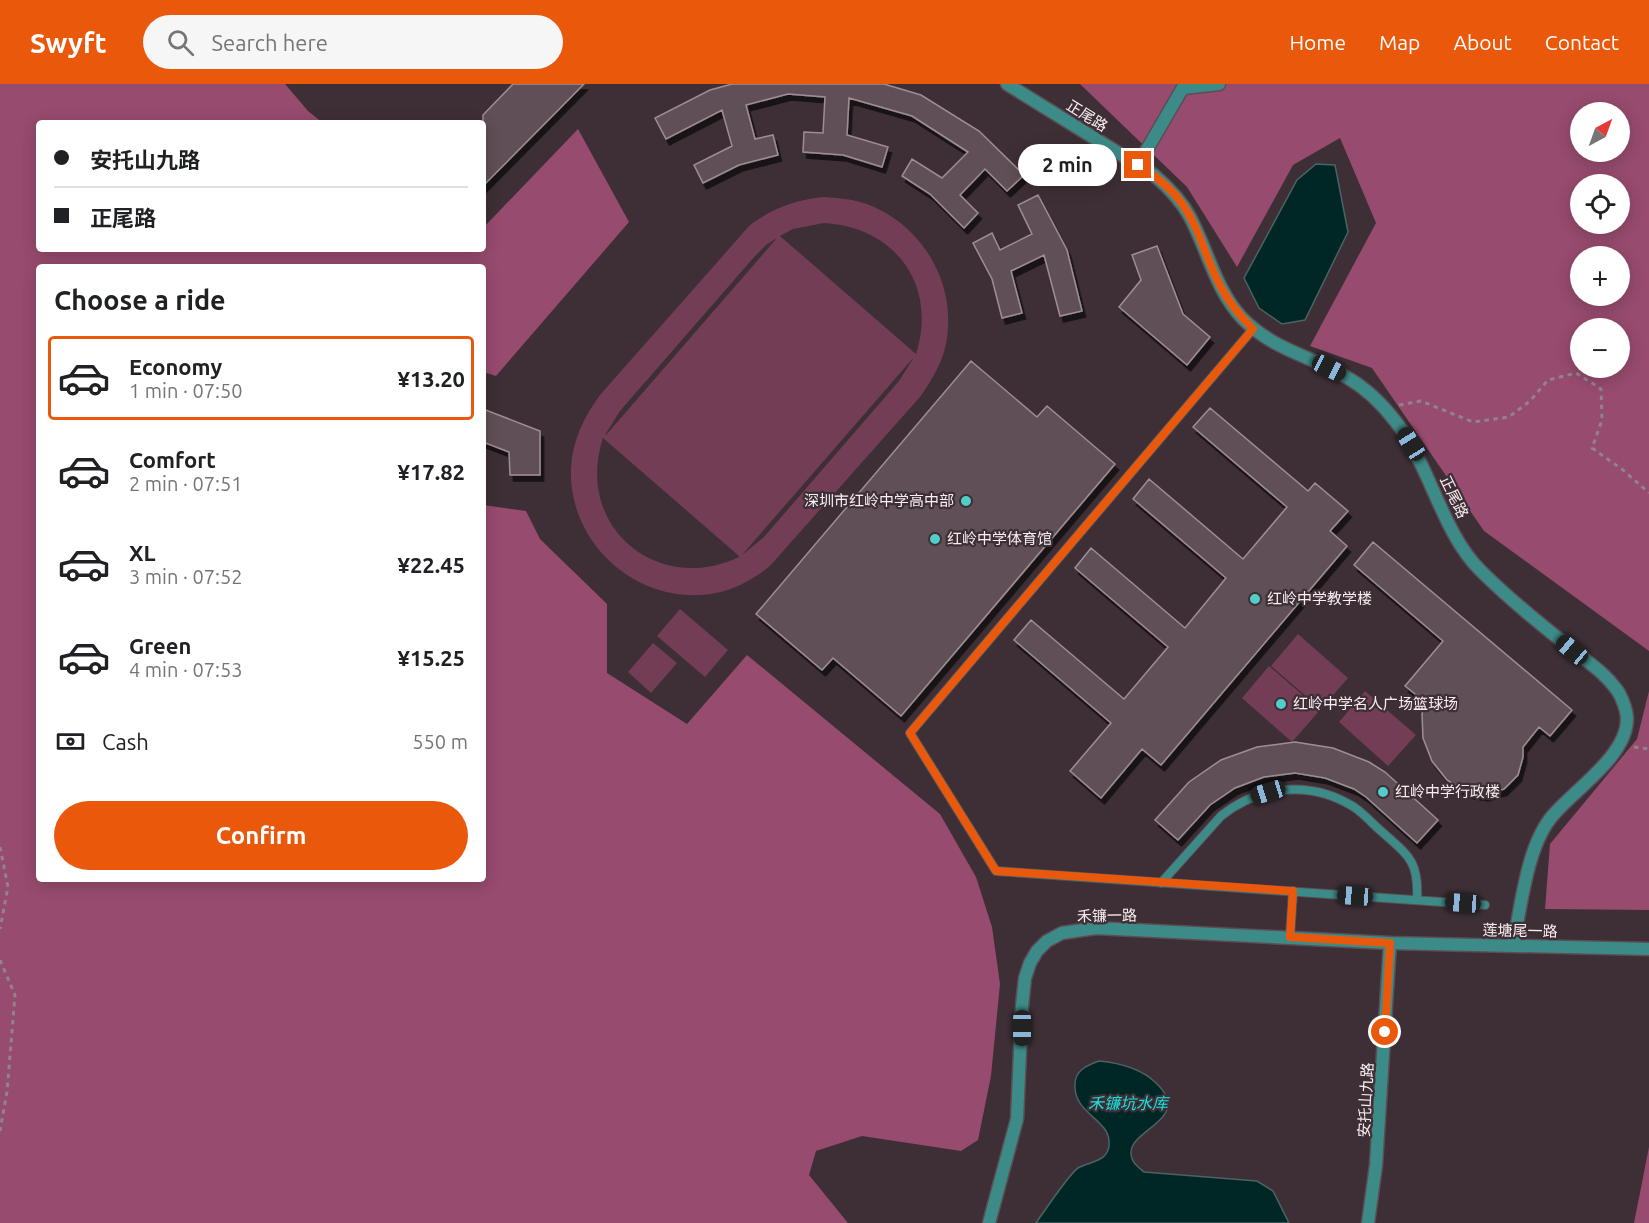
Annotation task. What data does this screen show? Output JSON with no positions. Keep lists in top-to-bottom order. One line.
{"streets":{"street":["正尾路","禾镰一路","莲塘尾一路","安托山九路"]},"crossings":[["正尾路","莲塘尾一路"],["禾镰一路","莲塘尾一路"],["禾镰一路","安托山九路"],["莲塘尾一路","安托山九路"]],"water":["禾镰坑水库"],"places":["深圳市红岭中学高中部","红岭中学体育馆","红岭中学教学楼","红岭中学名人广场篮球场","红岭中学行政楼"],"north":"top right","page":{"header":"Swyft","search":"Search here","nav":["Home","Map","About","Contact"],"map_buttons":["+","−"],"banner":["安托山九路","正尾路"],"bubble":"2 min","heading":"Choose a ride","list":[{"name":"Economy","note":"1 min · 07:50","value":"¥13.20"},{"name":"Comfort","note":"2 min · 07:51","value":"¥17.82"},{"name":"XL","note":"3 min · 07:52","value":"¥22.45"},{"name":"Green","note":"4 min · 07:53","value":"¥15.25"}],"pay":["Cash","550 m"],"buttons":"Confirm"}}
